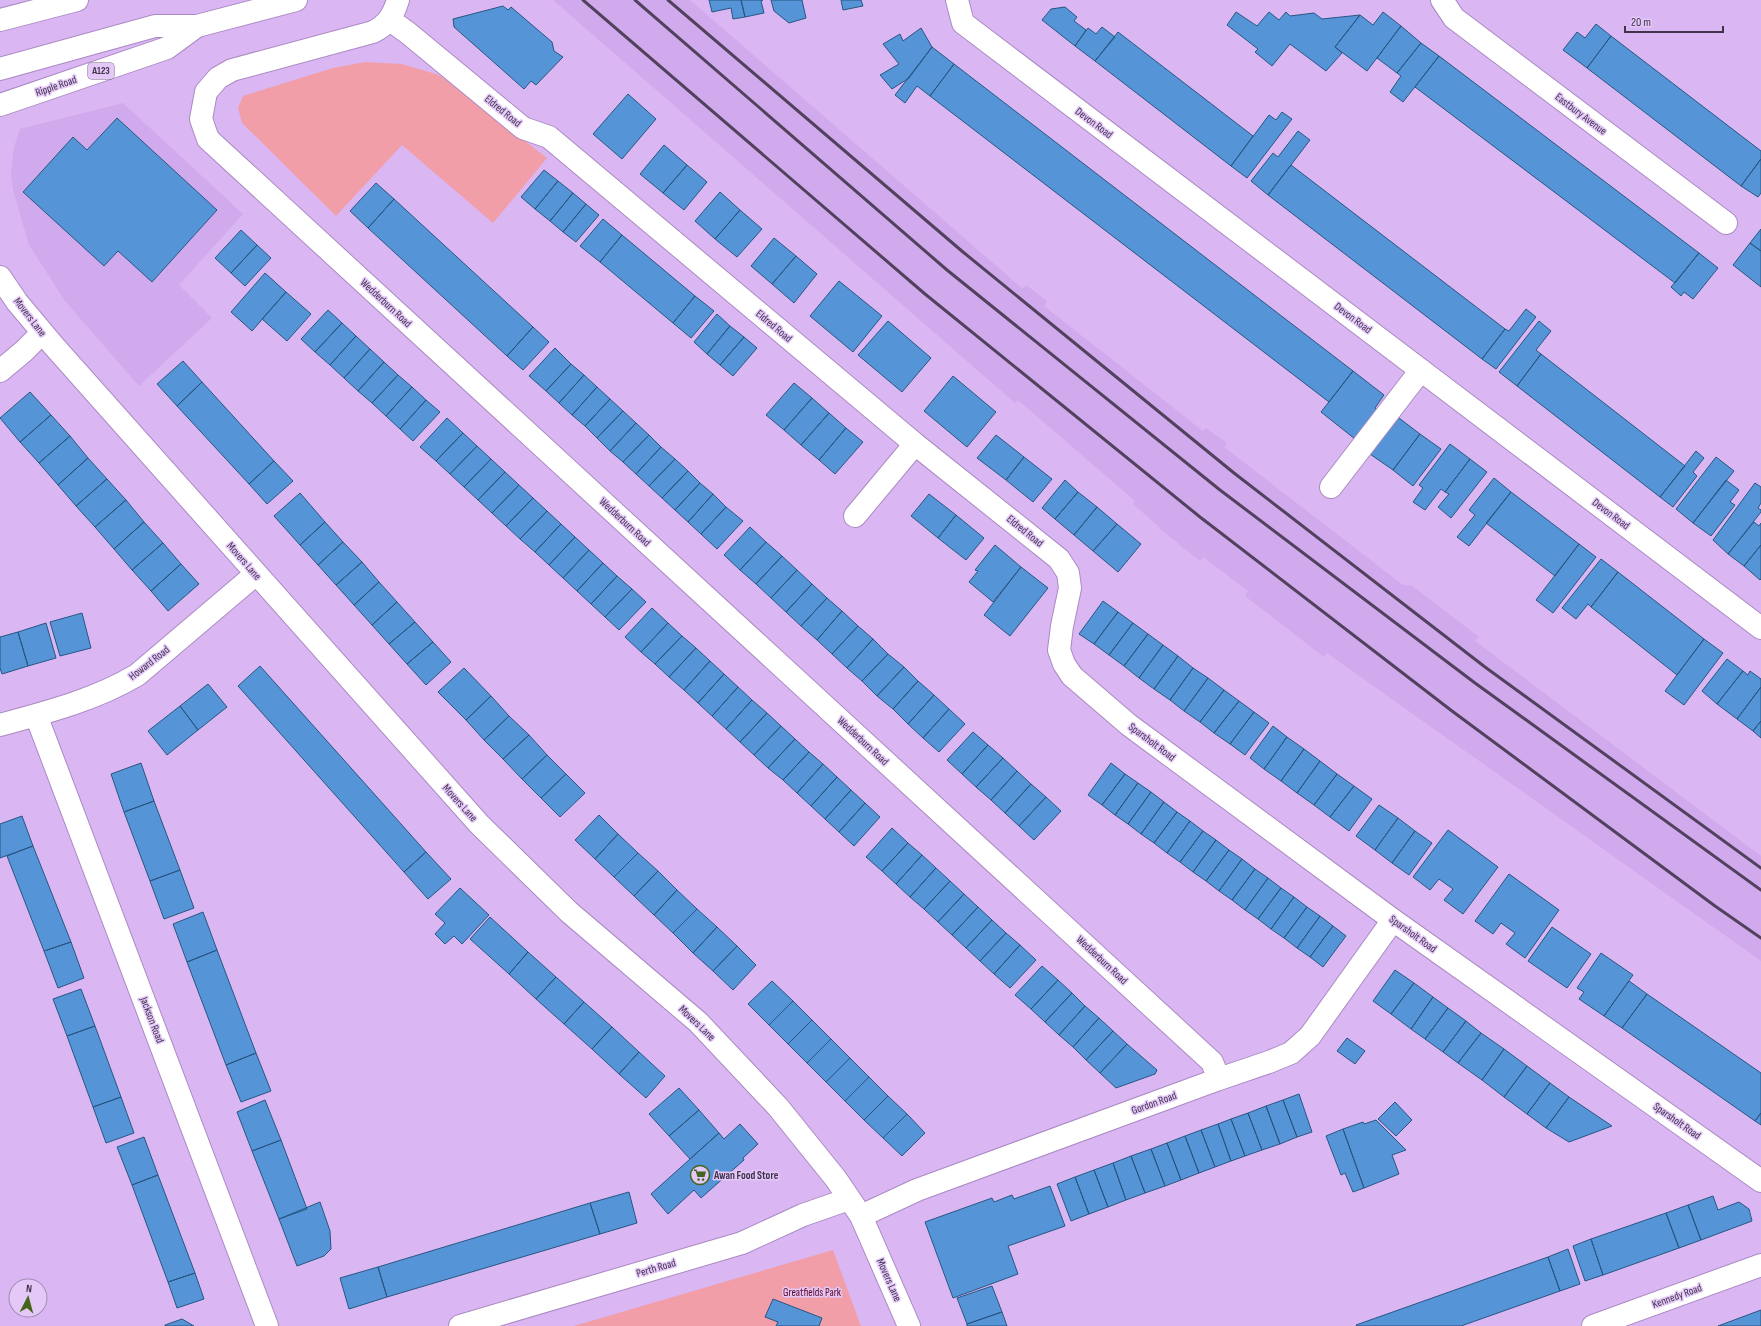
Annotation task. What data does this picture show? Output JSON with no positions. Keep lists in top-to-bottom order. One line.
{"streets":{"street":["A123","Ripple Road","Eldred Road","Eastbury Avenue","Devon Road","Wedderburn Road","Movers Lane","Howard Road","Sparsholt Road","Jackson Road","Gordon Road","Perth Road","Kennedy Road"]},"crossings":[["Eldred Road","Wedderburn Road"],["Eldred Road","Sparsholt Road"],["Wedderburn Road","Gordon Road"],["Movers Lane","Howard Road"],["Movers Lane","Gordon Road"],["Movers Lane","Perth Road"],["Howard Road","Jackson Road"],["Sparsholt Road","Gordon Road"],["Gordon Road","Perth Road"]],"parks":["Greatfields Park"],"places":{"supermarket":["Awan Food Store"]},"scale_bar":"20 m","north":"top"}
